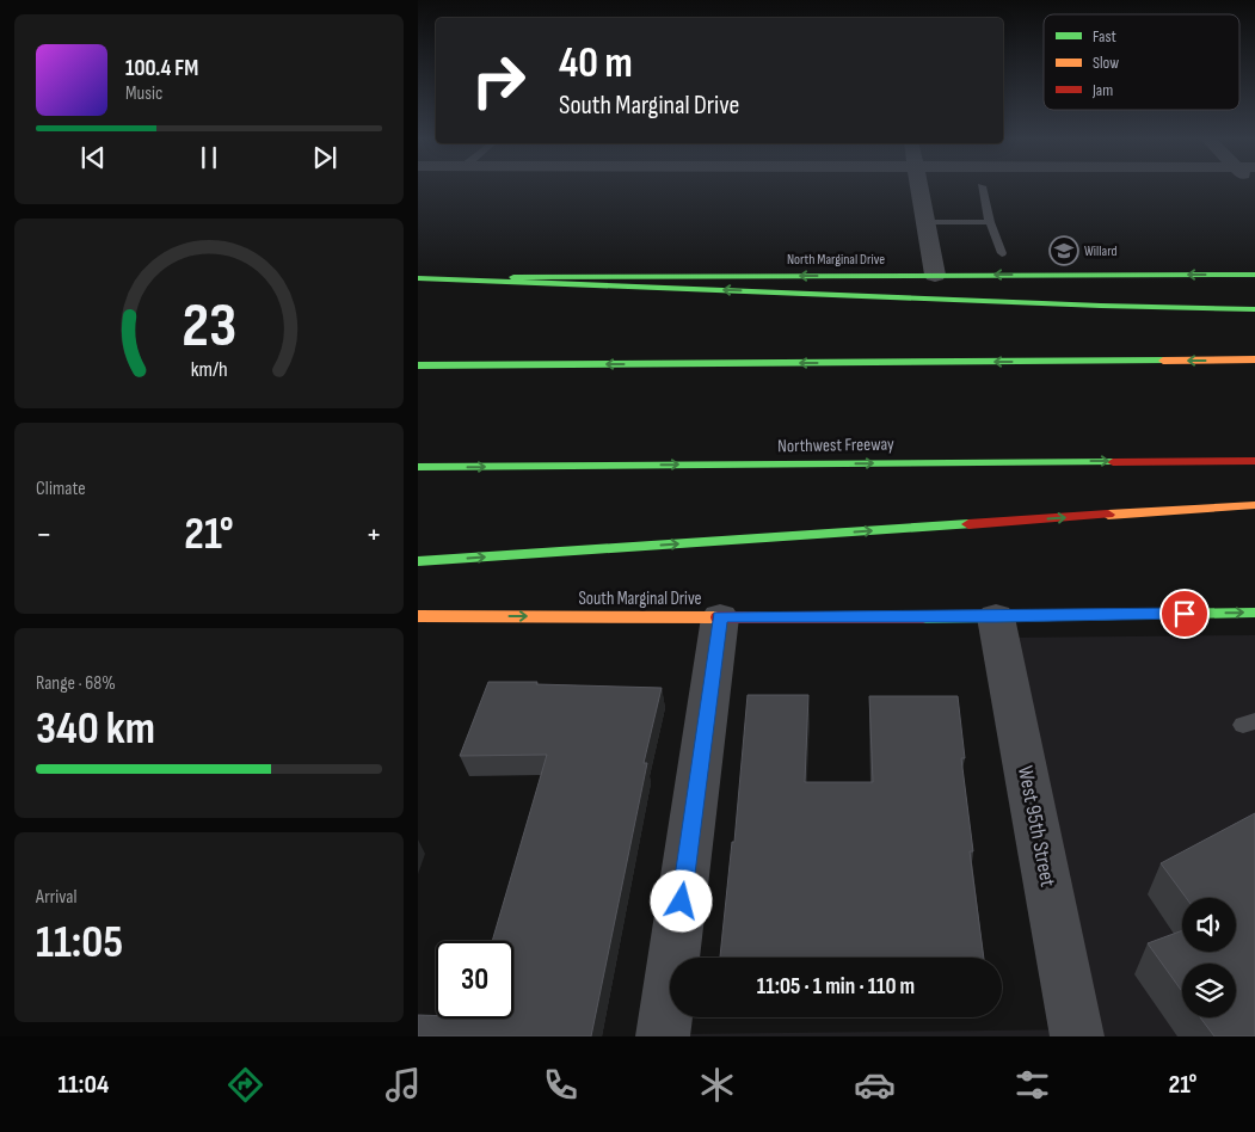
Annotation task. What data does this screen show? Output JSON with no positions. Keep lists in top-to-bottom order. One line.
{"streets":{"main road":["North Marginal Drive","Northwest Freeway","South Marginal Drive"],"street":["West 95th Street"]},"crossings":[["South Marginal Drive","West 95th Street"]],"places":{"school or university":["Willard"]},"legend":["Fast","Slow","Jam"],"page":{"turn":["40 m","South Marginal Drive"],"song":["100.4 FM","Music"],"tile":["Climate",["Range · 68%","340 km"],["Arrival","11:05"]],"heat":["−","21°","+"],"limit":"30","trip":"11:05 · 1 min · 110 m","tabs":["11:04","21°"],"gauge":["23","km/h"]}}
